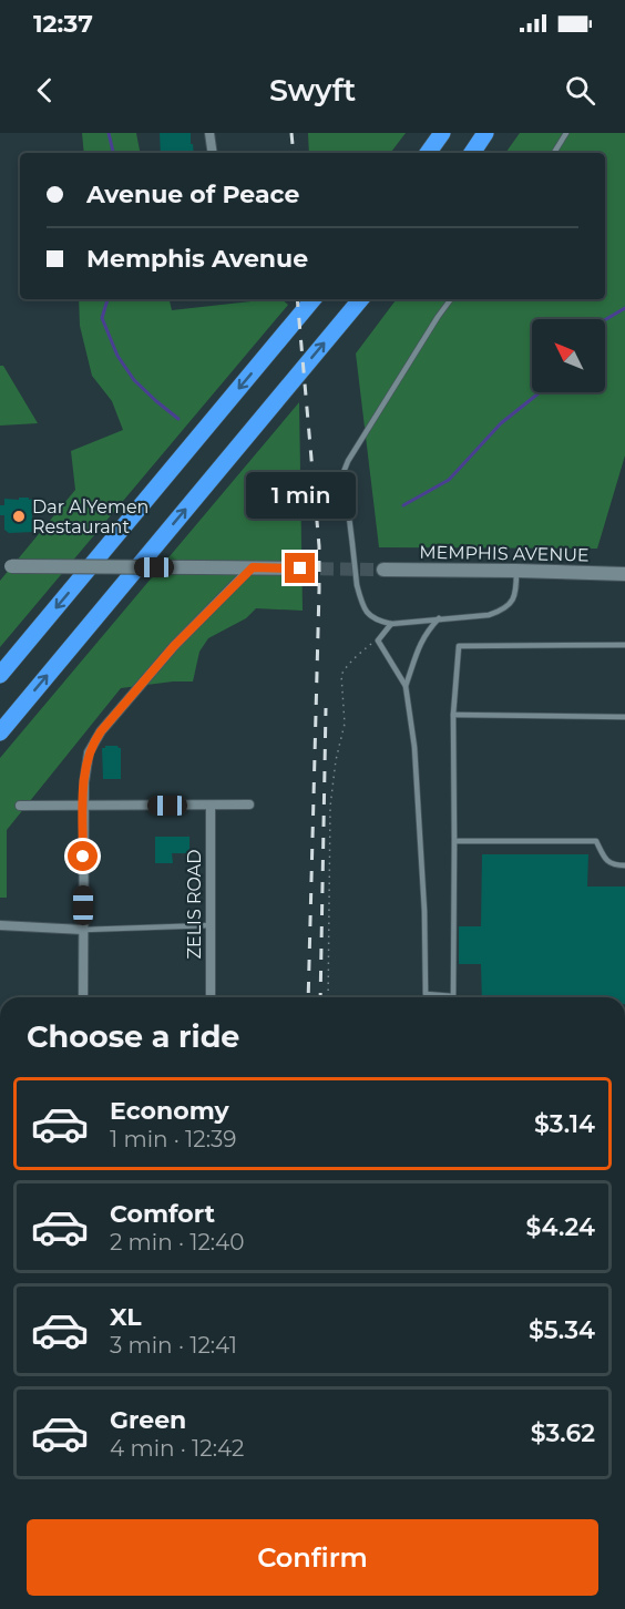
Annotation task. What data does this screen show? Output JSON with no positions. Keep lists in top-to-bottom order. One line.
{"streets":{"main road":["MEMPHIS AVENUE"],"street":["ZELIS ROAD"]},"places":["Dar AlYemen Restaurant"],"north":"top left","page":{"status":"12:37","header":"Swyft","banner":["Avenue of Peace","Memphis Avenue"],"bubble":"1 min","heading":"Choose a ride","list":[{"name":"Economy","note":"1 min · 12:39","value":"$3.14"},{"name":"Comfort","note":"2 min · 12:40","value":"$4.24"},{"name":"XL","note":"3 min · 12:41","value":"$5.34"},{"name":"Green","note":"4 min · 12:42","value":"$3.62"}],"buttons":"Confirm"}}
